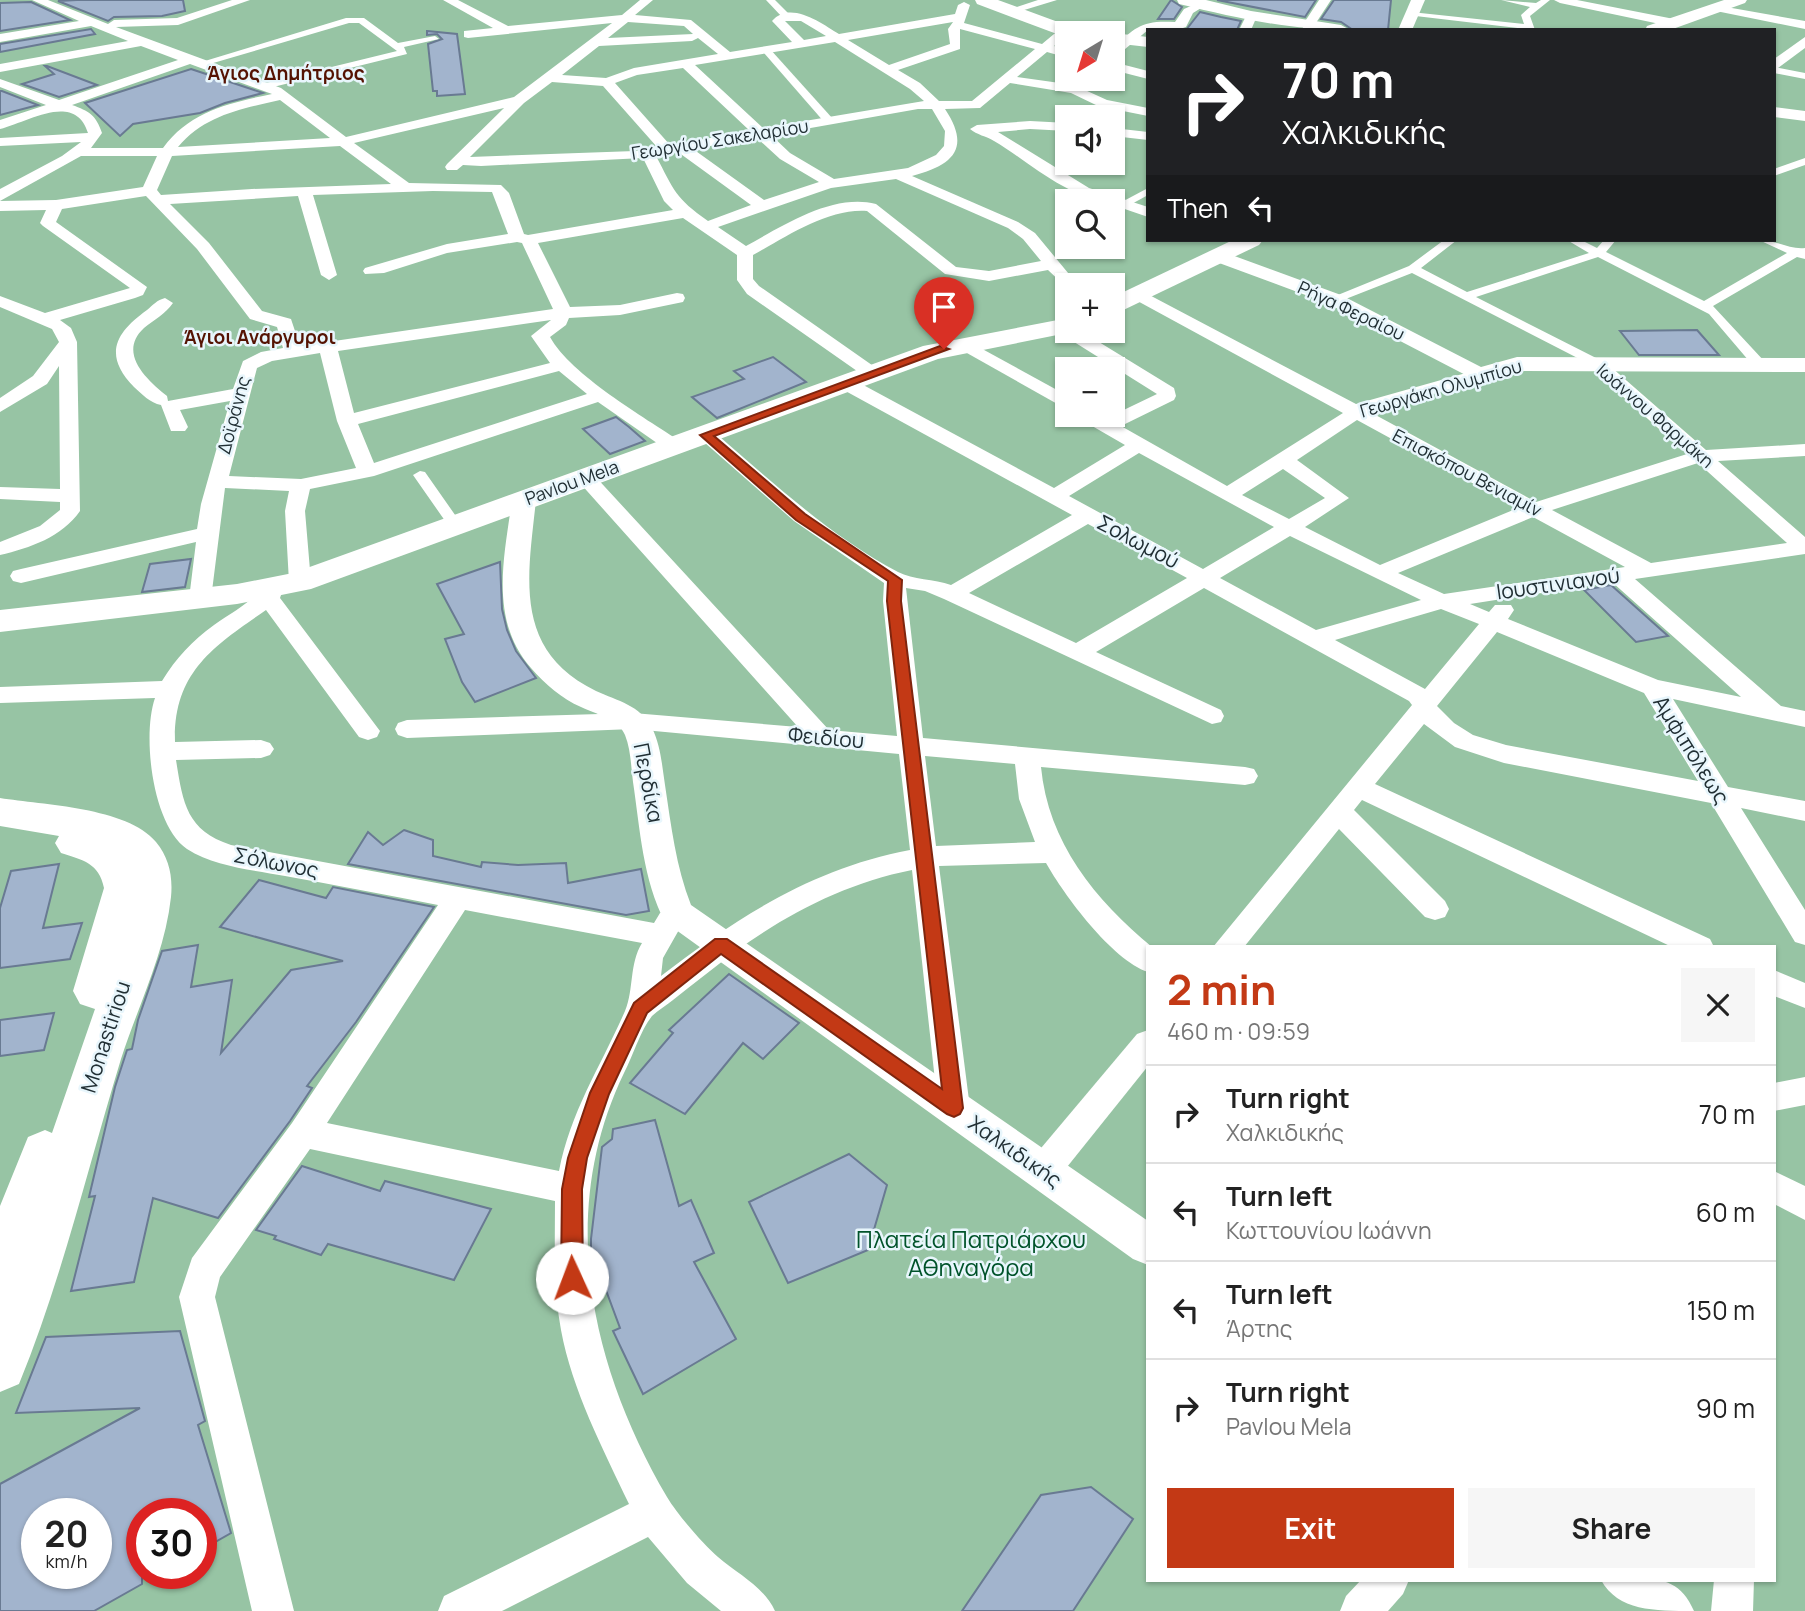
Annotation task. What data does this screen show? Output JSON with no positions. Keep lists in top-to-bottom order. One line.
{"streets":{"main road":["Pavlou Mela","Monastiriou"],"street":["Γεωργίου Σακελαρίου","Ρήγα Φεραίου","Γεωργάκη Ολυμπίου","Δοϊράνης","Ιωάννου Φαρμάκη","Επισκόπου Βενιαμίν","Σολωμού","Ιουστινιανού","Φειδίου","Αμφιπόλεως","Περδίκα","Σόλωνος","Χαλκιδικής"]},"crossings":[["Ρήγα Φεραίου","Γεωργάκη Ολυμπίου"],["Γεωργάκη Ολυμπίου","Ιωάννου Φαρμάκη"],["Γεωργάκη Ολυμπίου","Επισκόπου Βενιαμίν"],["Δοϊράνης","Pavlou Mela"],["Ιωάννου Φαρμάκη","Ιουστινιανού"],["Επισκόπου Βενιαμίν","Ιουστινιανού"],["Pavlou Mela","Σολωμού"],["Pavlou Mela","Περδίκα"],["Pavlou Mela","Σόλωνος"],["Σολωμού","Ιουστινιανού"],["Σολωμού","Αμφιπόλεως"],["Ιουστινιανού","Αμφιπόλεως"],["Φειδίου","Περδίκα"],["Περδίκα","Σόλωνος"],["Περδίκα","Χαλκιδικής"],["Σόλωνος","Χαλκιδικής"]],"districts":["Άγιος Δημήτριος","Άγιοι Ανάργυροι"],"parks":["Πλατεία Πατριάρχου Αθηναγόρα"],"north":"bottom left","page":{"map_buttons":["+","−"],"turn":["70 m","Χαλκιδικής"],"then":"Then","heading":["2 min","460 m · 09:59"],"list":[{"name":"Turn right","note":"Χαλκιδικής","value":"70 m"},{"name":"Turn left","note":"Κωττουνίου Ιωάννη","value":"60 m"},{"name":"Turn left","note":"Άρτης","value":"150 m"},{"name":"Turn right","note":"Pavlou Mela","value":"90 m"}],"buttons":["Exit","Share"],"speed":"20 km/h","limit":"30"}}
